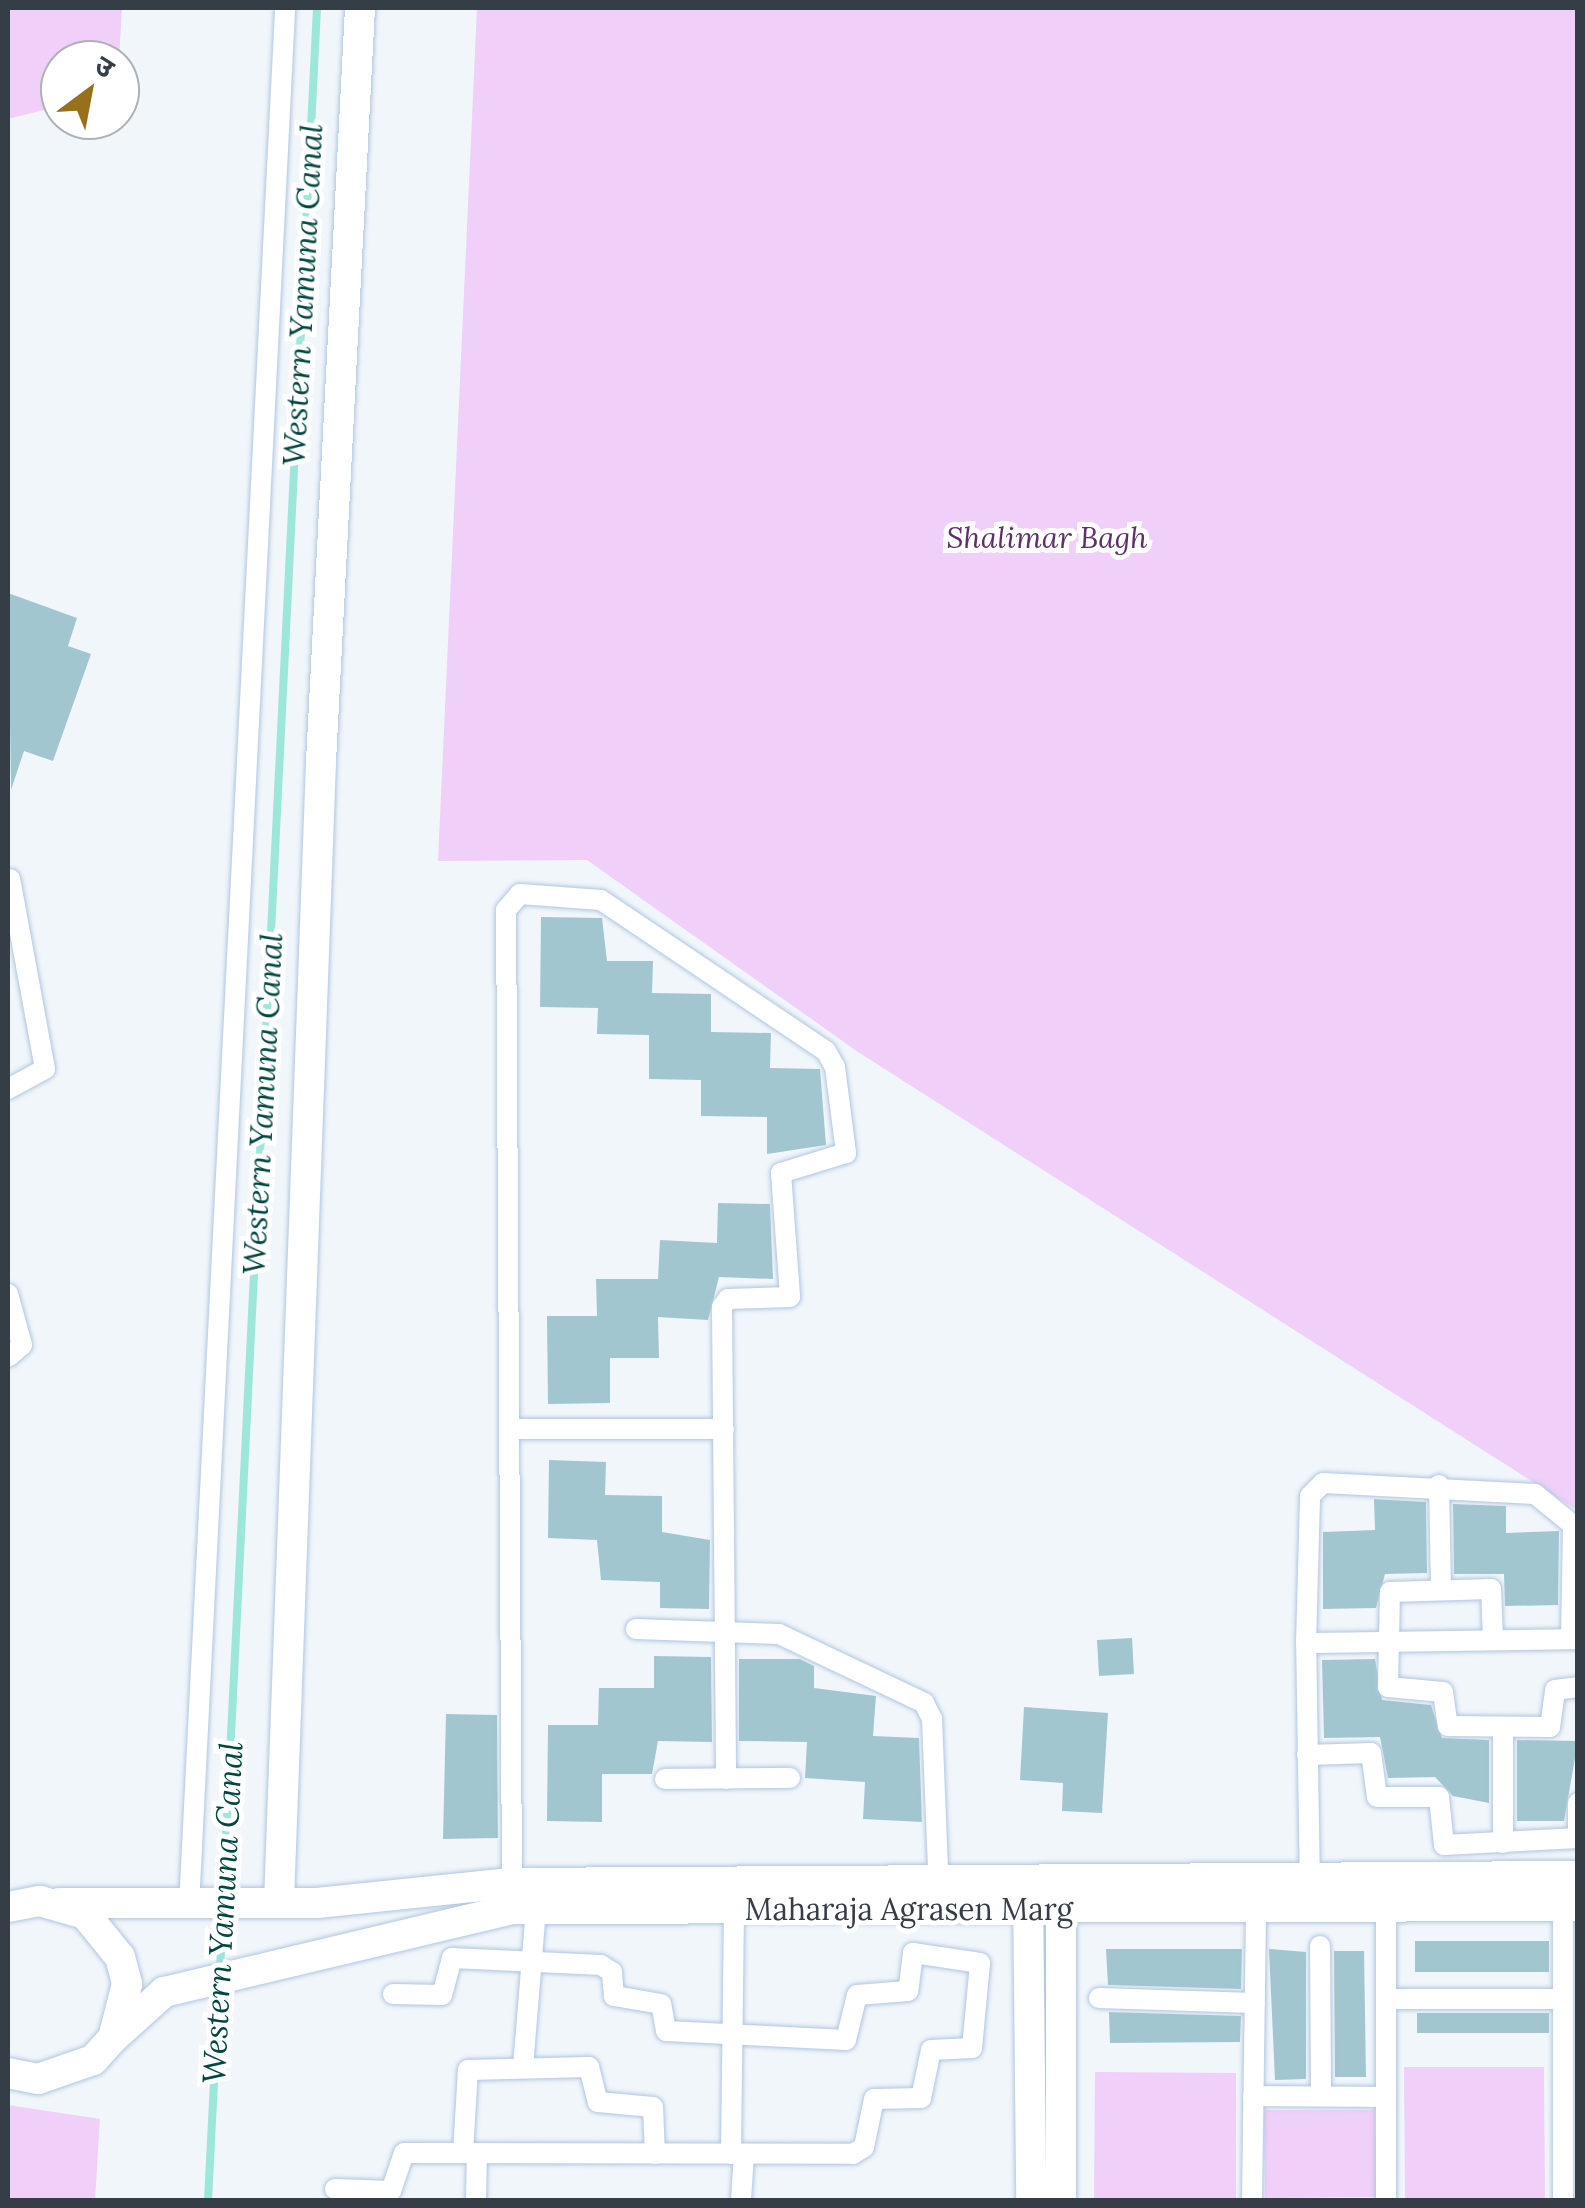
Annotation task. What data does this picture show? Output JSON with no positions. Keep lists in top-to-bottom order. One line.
{"streets":{"street":["Maharaja Agrasen Marg"]},"water":["Western Yamuna Canal"],"parks":["Shalimar Bagh"],"north":"top right"}
